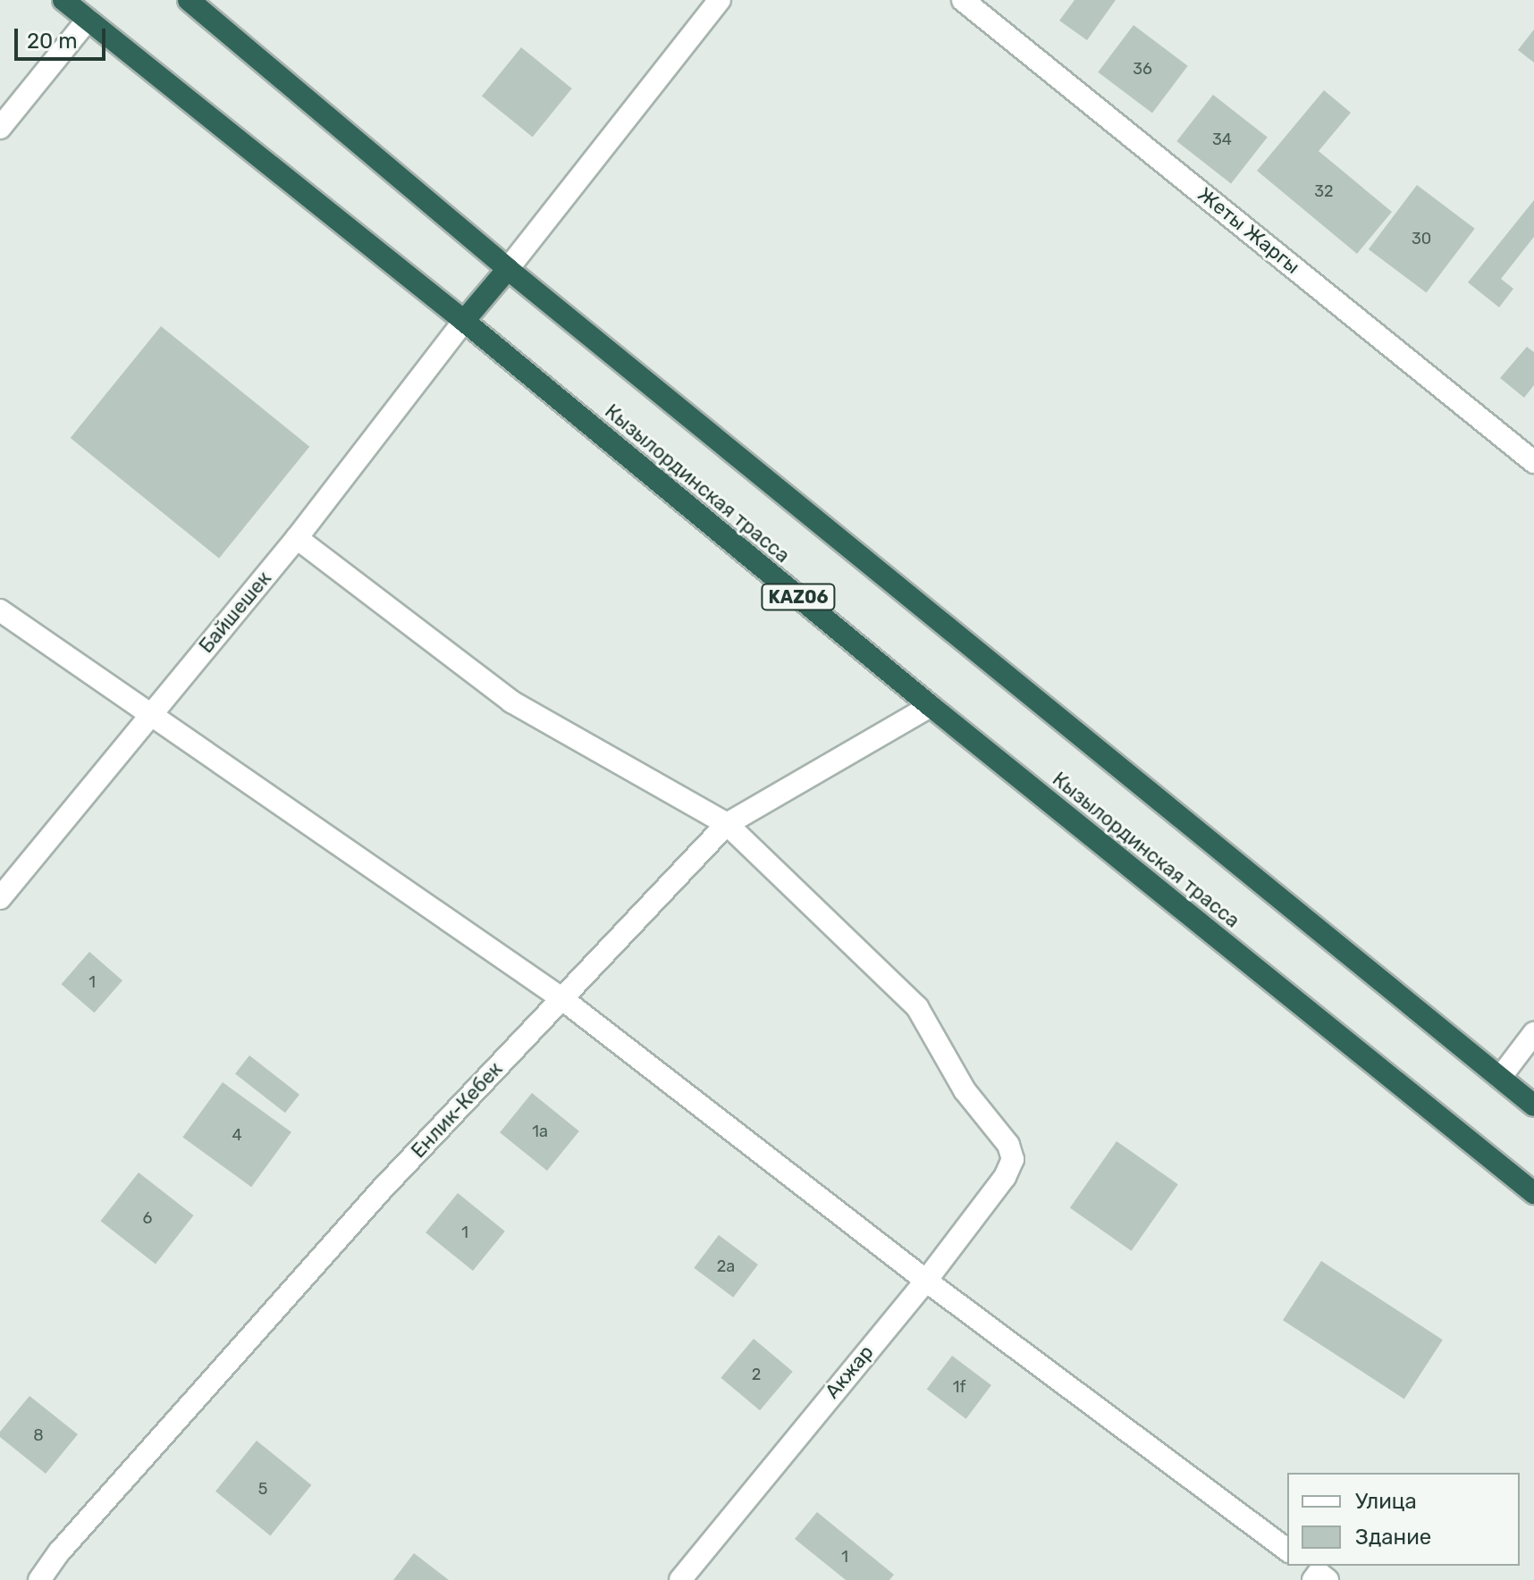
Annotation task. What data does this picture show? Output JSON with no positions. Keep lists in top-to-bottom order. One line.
{"streets":{"highway":["Кызылординская трасса","KАZ06"],"street":["Жеты Жаргы","Байшешек","Енлик-Кебек","Акжар"]},"crossings":[["Кызылординская трасса","Байшешек"],["Кызылординская трасса","Енлик-Кебек"],["Енлик-Кебек","Акжар"]],"house_numbers":["36","34","32","30","1","1а","4","6","1","2а","2","1f","8","5","1"],"legend":["Улица","Здание"],"scale_bar":"20 m"}
